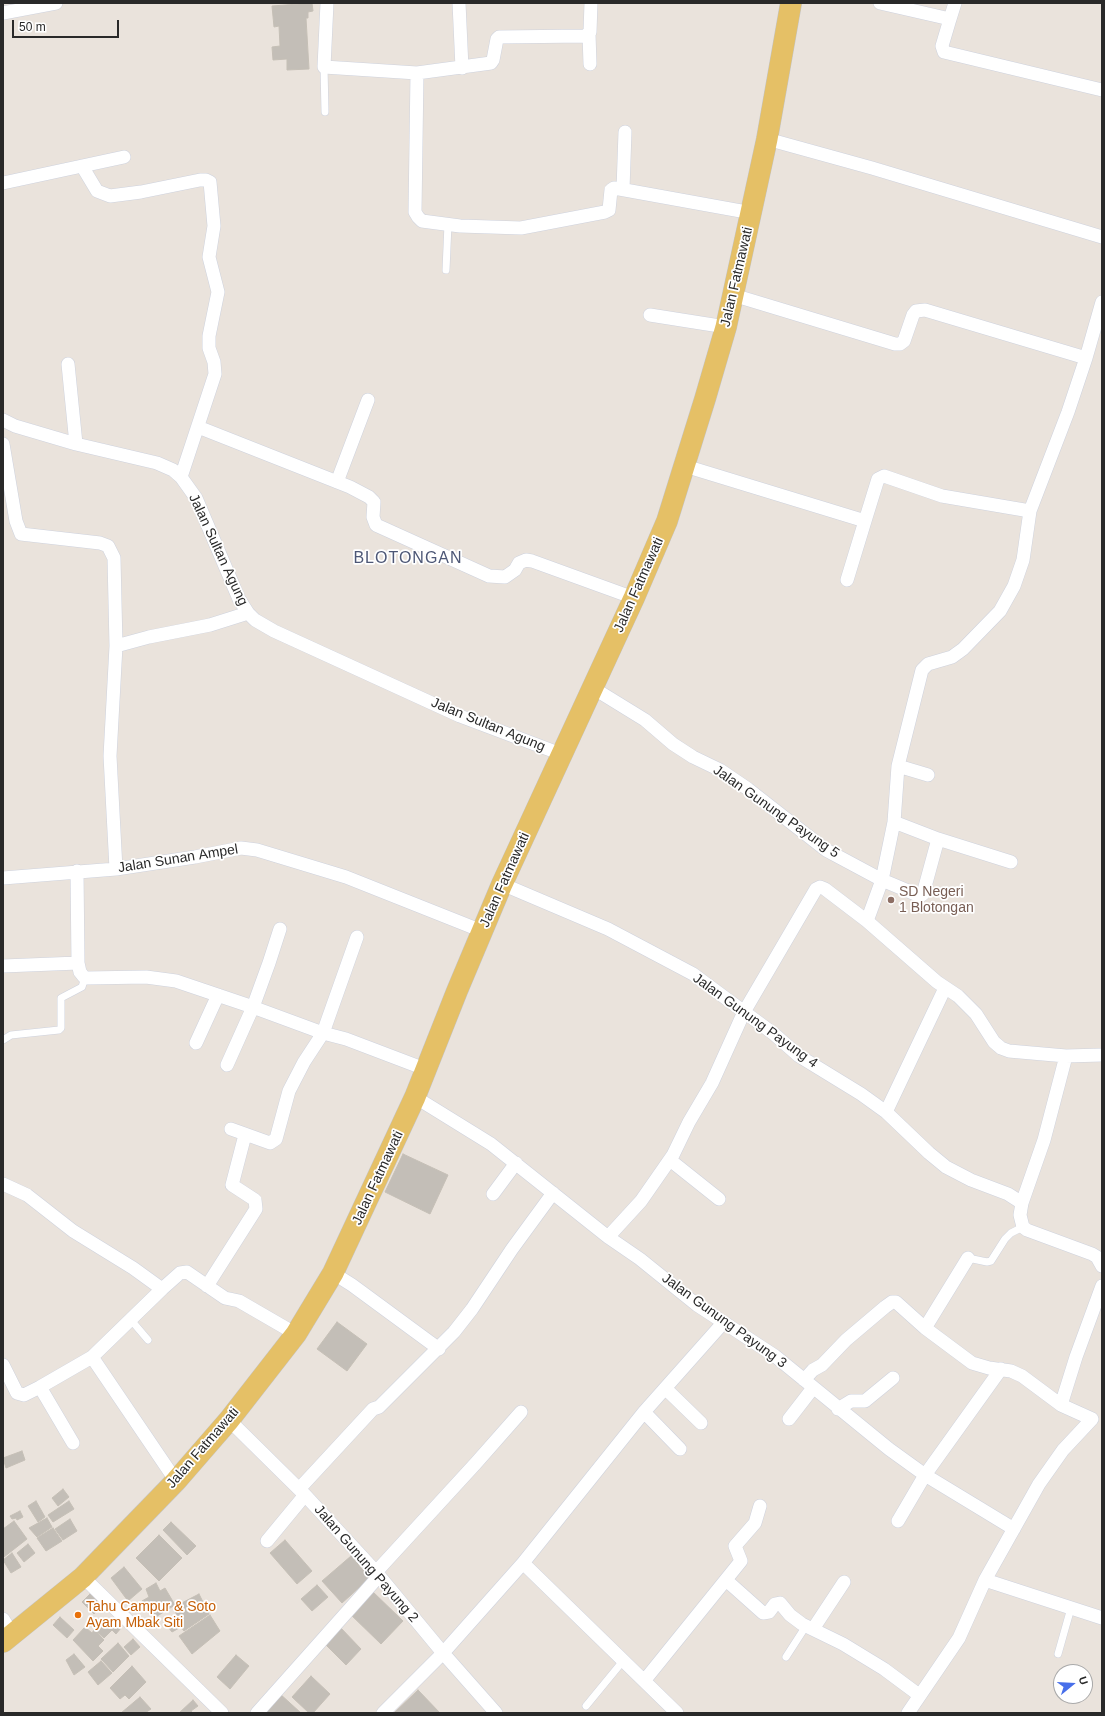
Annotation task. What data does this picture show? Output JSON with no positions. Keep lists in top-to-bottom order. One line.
{"streets":{"main road":["Jalan Fatmawati"],"street":["Jalan Sultan Agung","Jalan Gunung Payung 5","Jalan Sunan Ampel","Jalan Gunung Payung 4","Jalan Gunung Payung 3","Jalan Gunung Payung 2"]},"crossings":[["Jalan Fatmawati","Jalan Sultan Agung"],["Jalan Fatmawati","Jalan Gunung Payung 5"],["Jalan Fatmawati","Jalan Sunan Ampel"],["Jalan Fatmawati","Jalan Gunung Payung 4"],["Jalan Fatmawati","Jalan Gunung Payung 3"],["Jalan Fatmawati","Jalan Gunung Payung 2"]],"districts":["BLOTONGAN"],"places":["SD Negeri 1 Blotongan","Tahu Campur & Soto Ayam Mbak Siti"],"scale_bar":"50 m","north":"right"}
